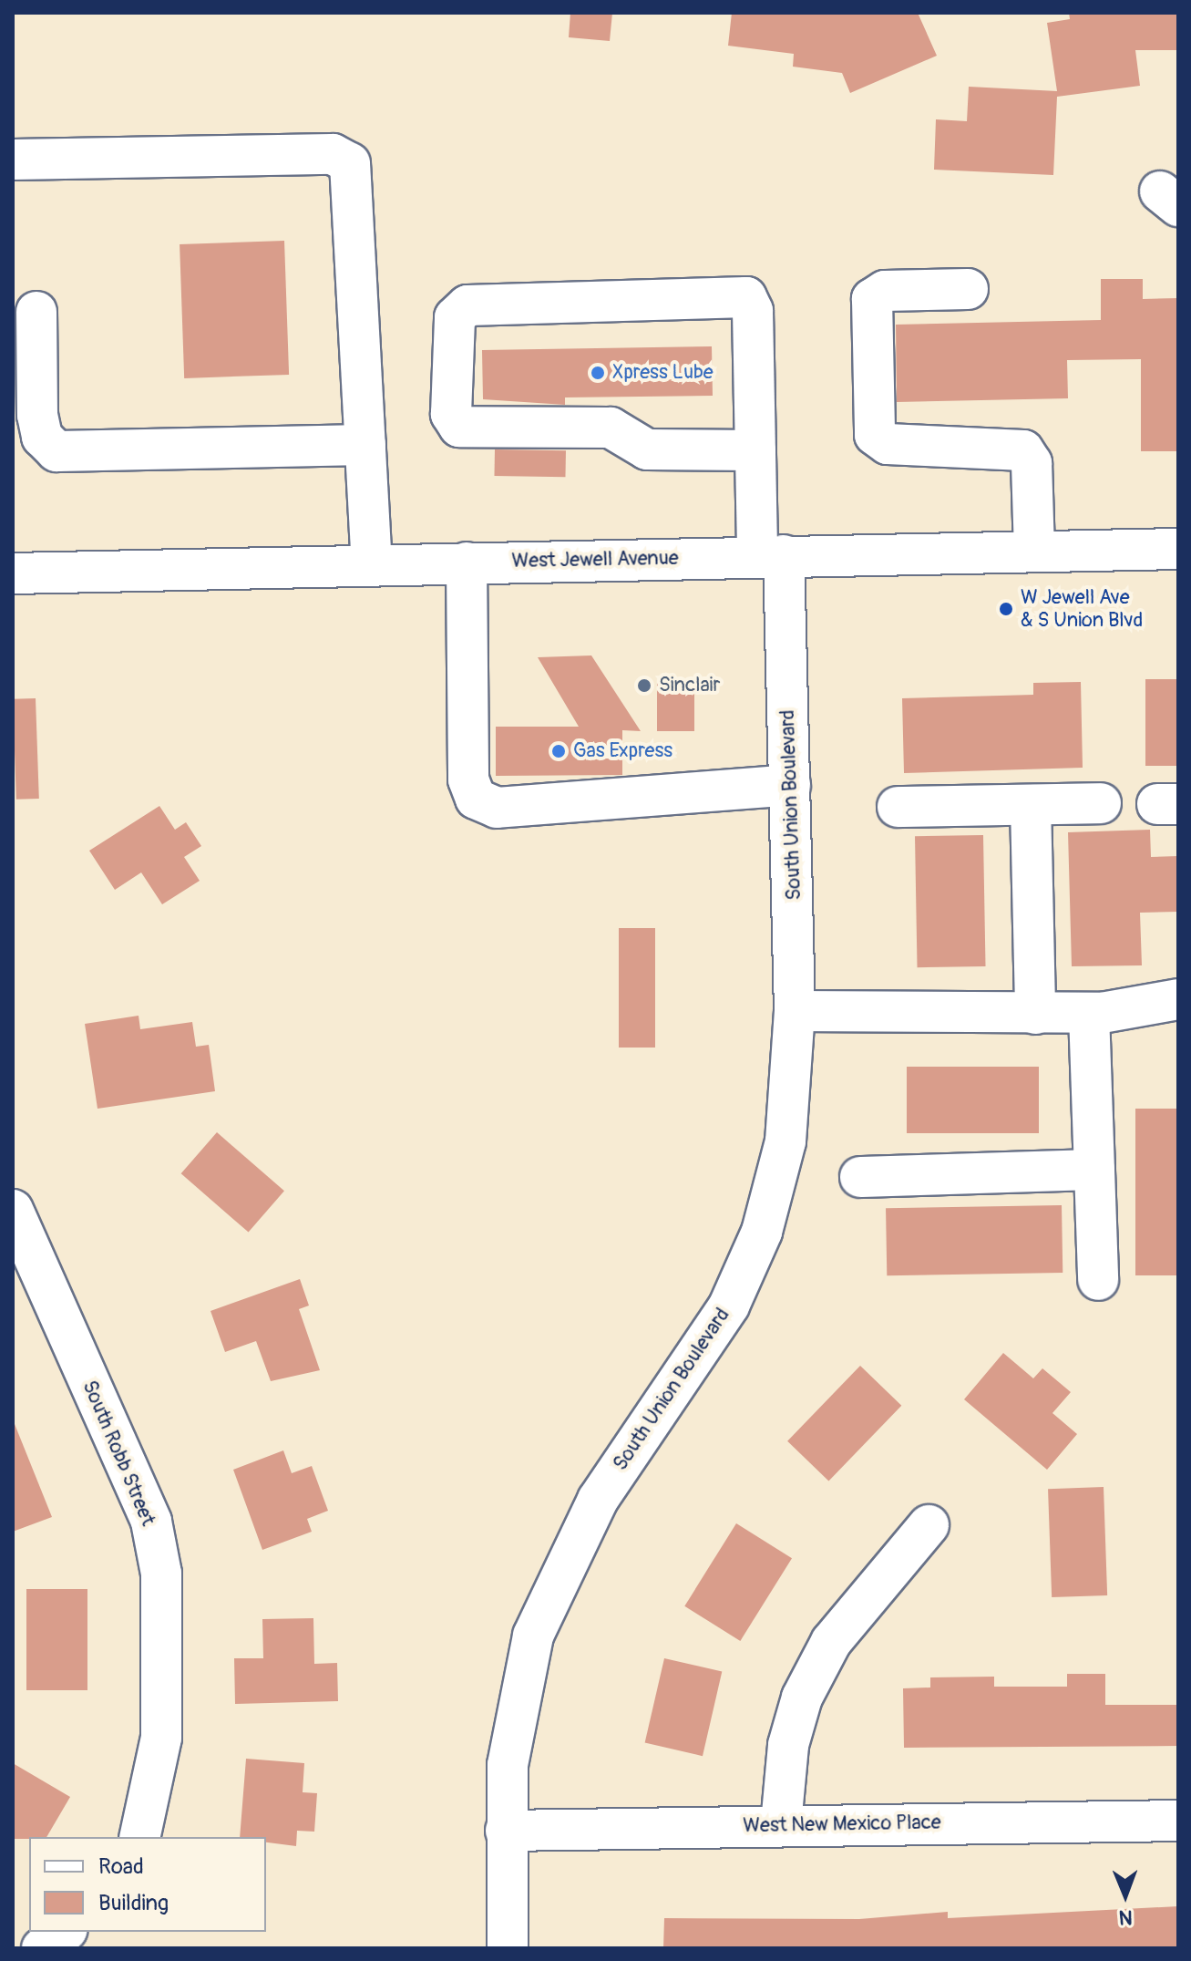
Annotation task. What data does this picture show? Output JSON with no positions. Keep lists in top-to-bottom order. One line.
{"streets":{"main road":["West Jewell Avenue","South Union Boulevard","South Robb Street","West New Mexico Place"]},"crossings":[["West Jewell Avenue","South Union Boulevard"],["South Union Boulevard","West New Mexico Place"]],"places":["Xpress Lube","W Jewell Ave & S Union Blvd","Sinclair","Gas Express"],"legend":["Road","Building"],"north":"bottom"}
